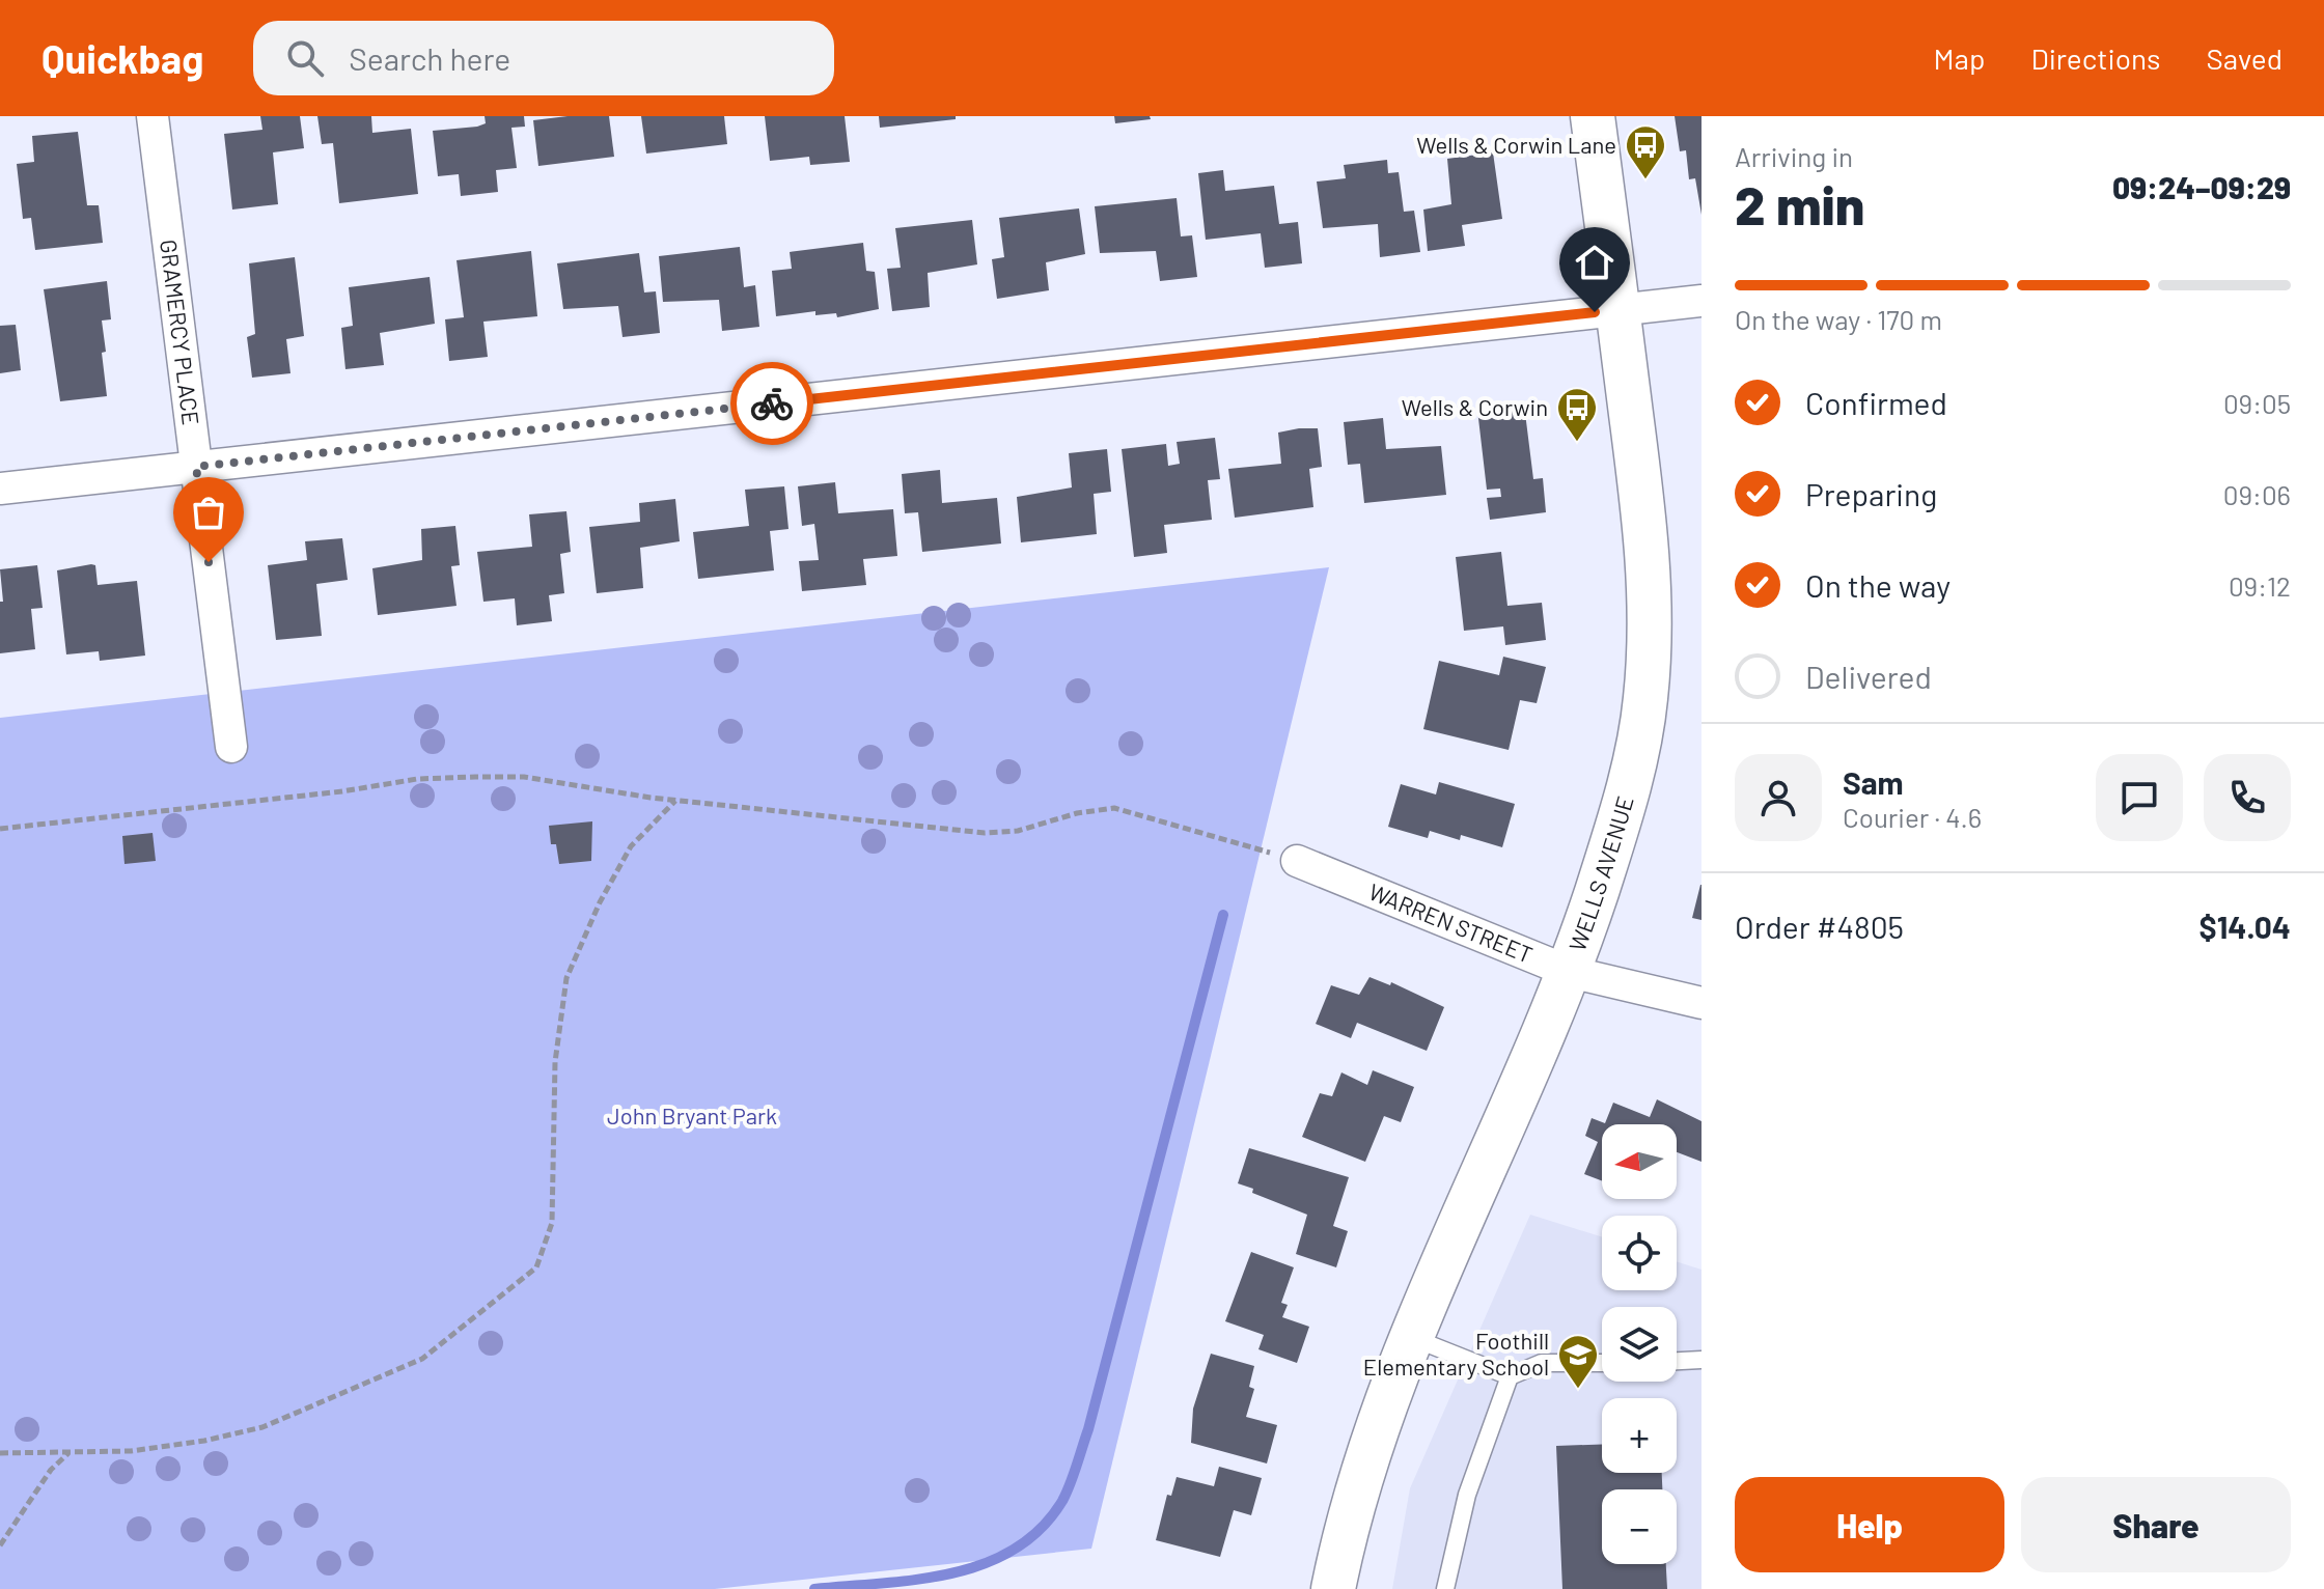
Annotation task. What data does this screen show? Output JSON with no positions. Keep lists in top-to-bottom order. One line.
{"streets":{"main road":["WELLS AVENUE"],"street":["GRAMERCY PLACE","WARREN STREET"]},"crossings":[["WELLS AVENUE","WARREN STREET"]],"parks":["John Bryant Park"],"places":{"bus stop":["Wells & Corwin Lane","Wells & Corwin"],"school or university":["Foothill Elementary School"]},"north":"left","page":{"header":"Quickbag","search":"Search here","nav":["Map","Directions","Saved"],"heading":["2 min","Arriving in","09:24–09:29"],"panel":["Sam","Courier · 4.6","Order #4805","$14.04"],"bar":"On the way · 170 m","list":[["Confirmed","09:05"],["Preparing","09:06"],["On the way","09:12"],"Delivered"],"map_buttons":["+","−"],"buttons":["Help","Share"]}}
